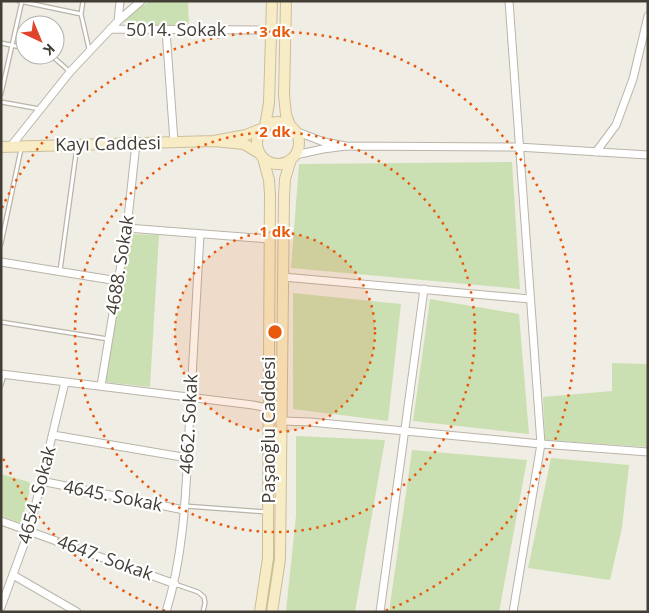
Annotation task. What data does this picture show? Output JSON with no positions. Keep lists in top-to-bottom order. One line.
{"streets":{"street":["5014. Sokak","Kayı Caddesi","4688. Sokak","4662. Sokak","Paşaoğlu Caddesi","4654. Sokak","4645. Sokak","4647. Sokak"]},"crossings":[["Kayı Caddesi","4688. Sokak"],["Kayı Caddesi","Paşaoğlu Caddesi"],["4662. Sokak","4645. Sokak"],["4662. Sokak","4647. Sokak"],["Paşaoğlu Caddesi","4645. Sokak"],["4654. Sokak","4645. Sokak"],["4654. Sokak","4647. Sokak"]],"north":"bottom right","rings":["3 dk","2 dk","1 dk"]}
